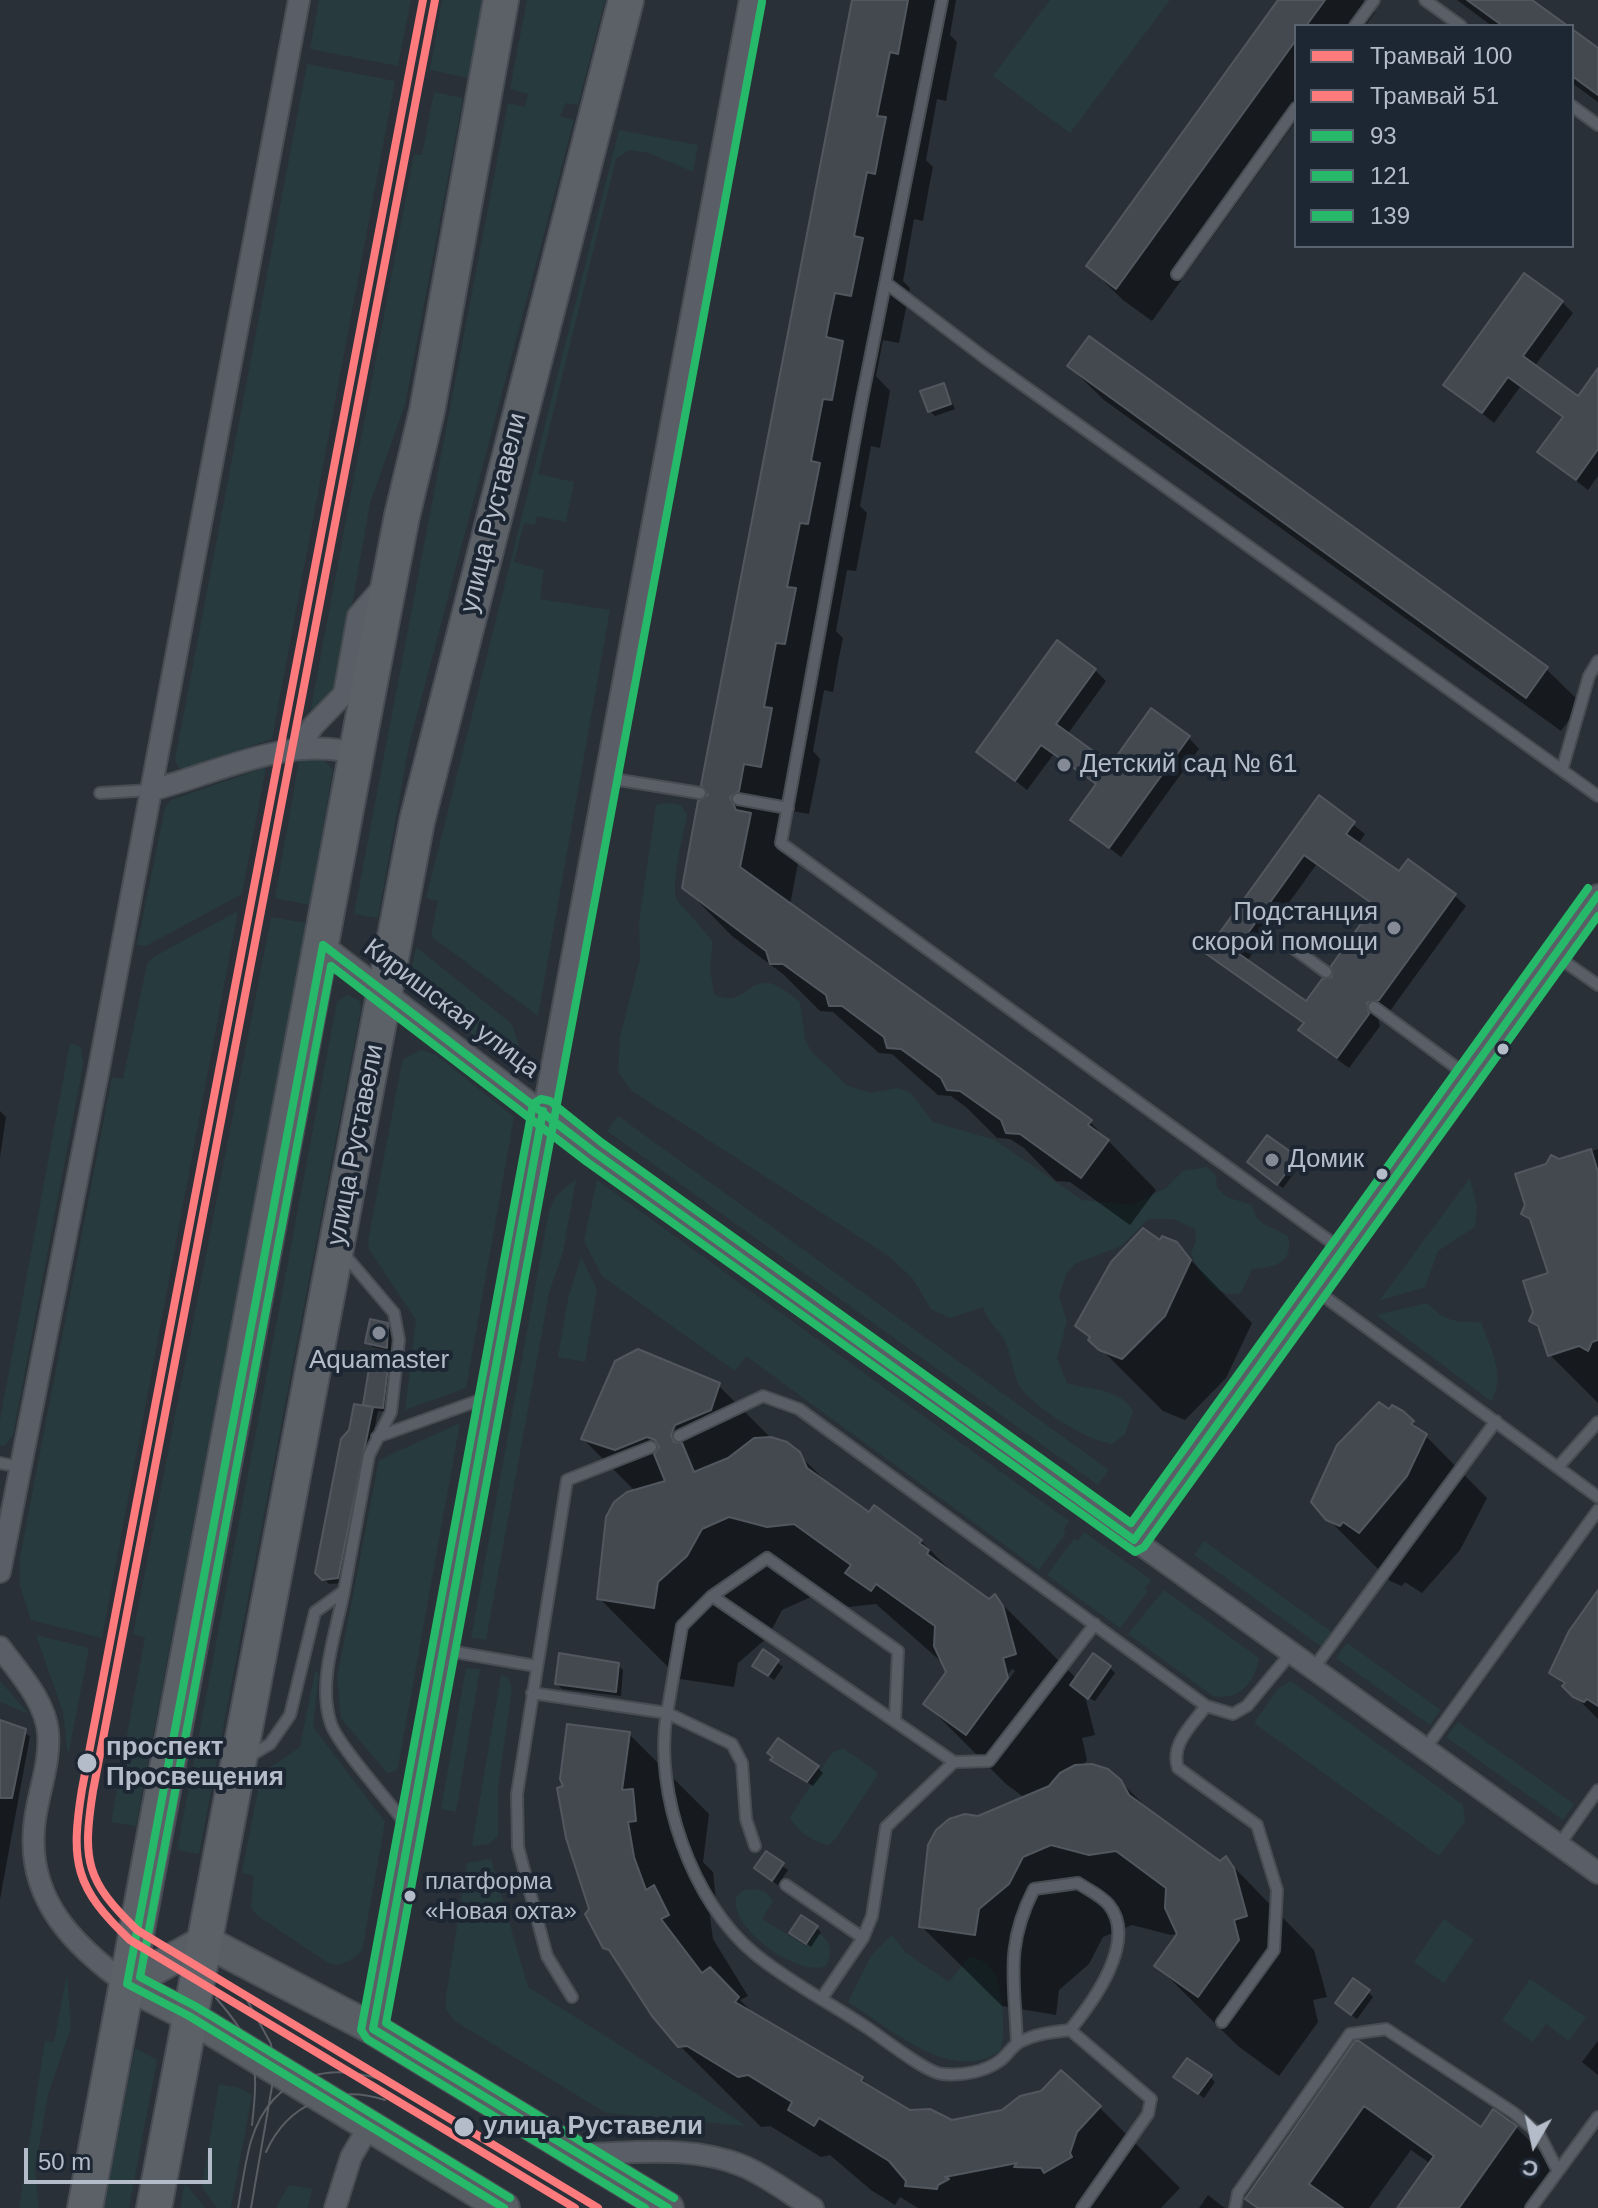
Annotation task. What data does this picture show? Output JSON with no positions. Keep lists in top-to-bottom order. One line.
{"streets":{"main road":["улица Руставели"],"street":["Киришская улица"]},"crossings":[["улица Руставели","Киришская улица"]],"places":["Детский сад № 61","Подстанция скорой помощи","Домик","Aquamaster","проспект Просвещения","платформа «Новая охта»","улица Руставели"],"lines":["tram line 100","tram line 51","transit line 121","transit line 139","transit line 93"],"legend":["Трамвай 100","Трамвай 51","93","121","139"],"scale_bar":"50 m","north":"bottom"}
